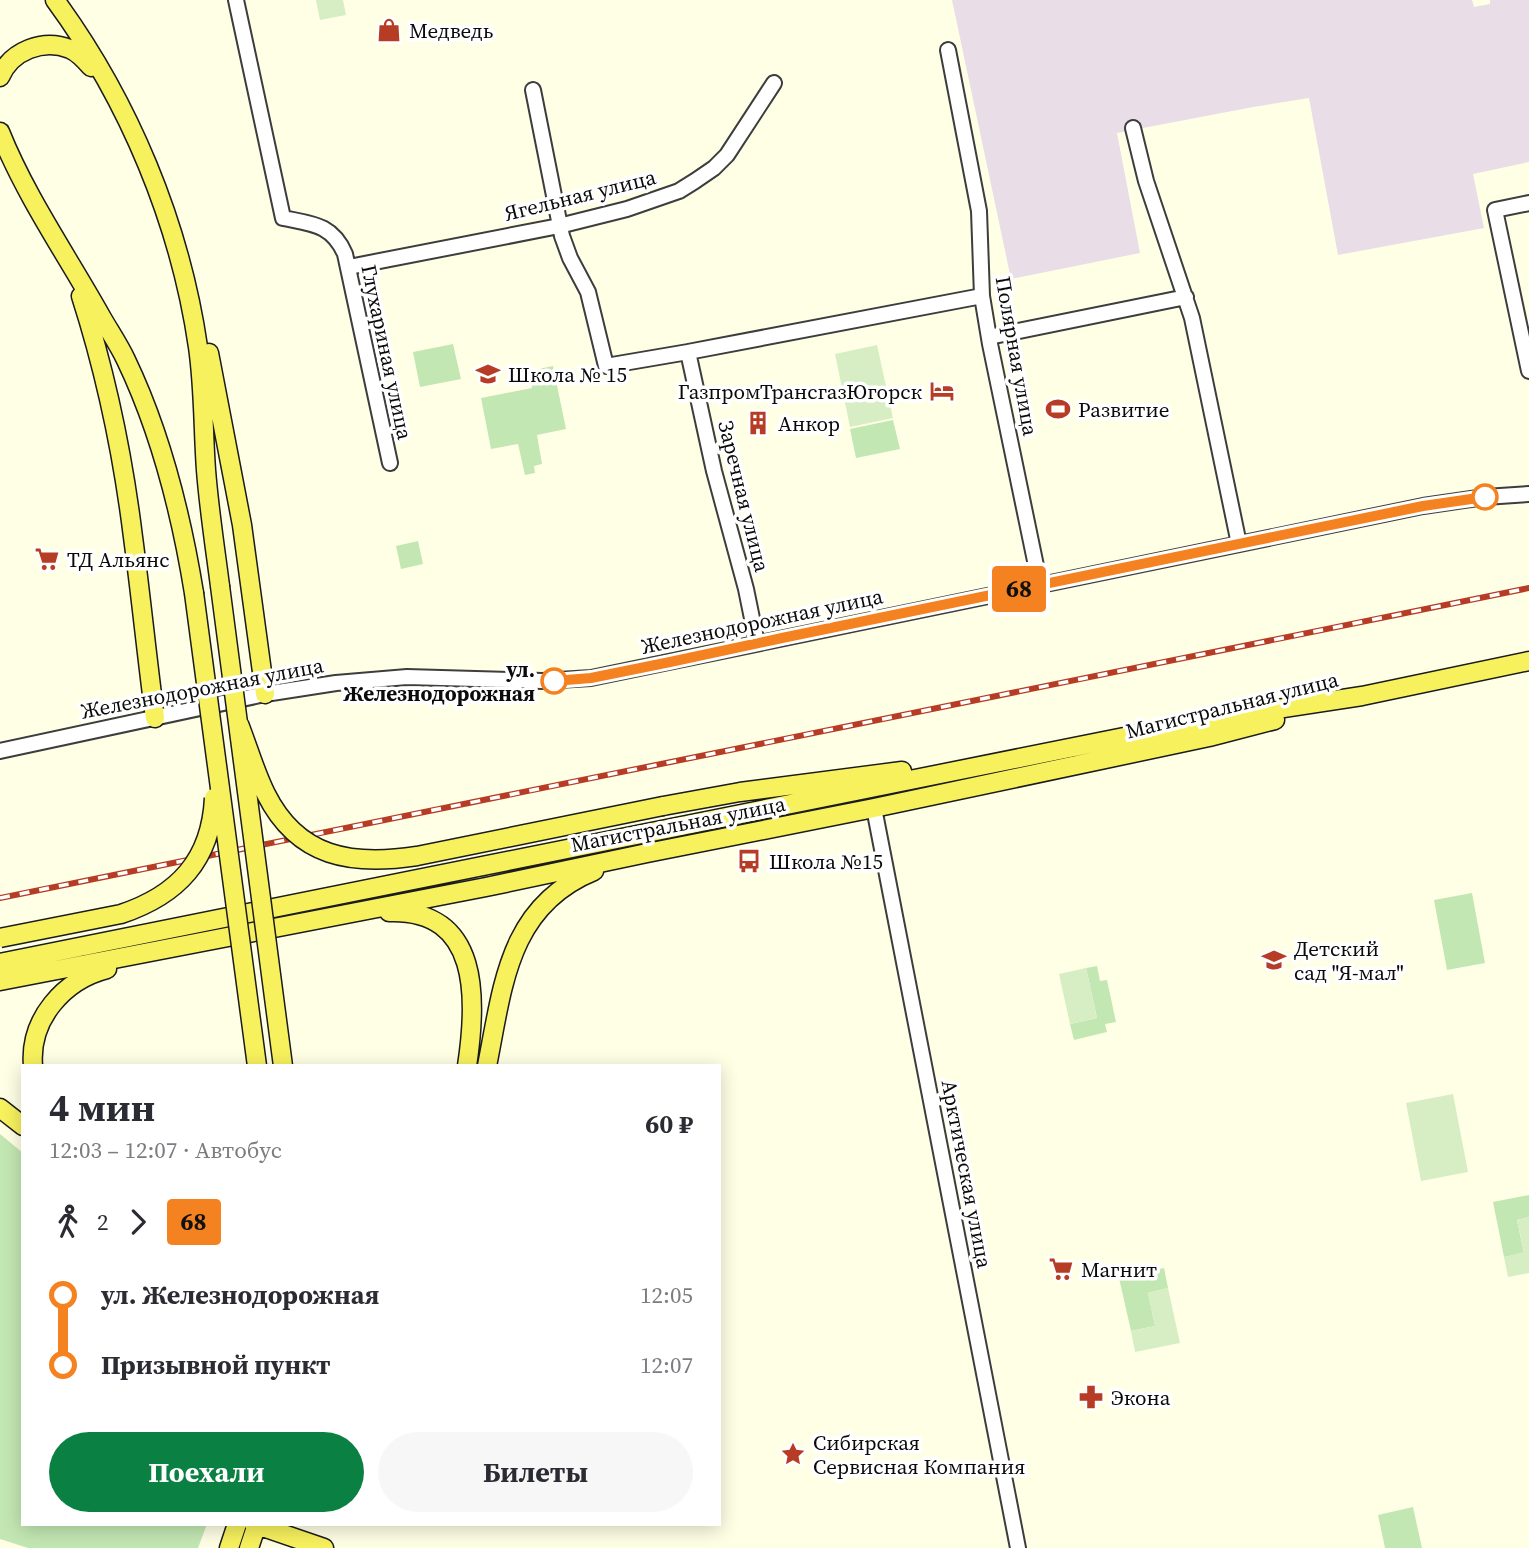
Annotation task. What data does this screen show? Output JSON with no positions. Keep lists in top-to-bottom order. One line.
{"streets":{"main road":["Магистральная улица"],"street":["Ягельная улица","Глухариная улица","Полярная улица","Заречная улица","Железнодорожная улица","Арктическая улица"]},"crossings":[["Ягельная улица","Глухариная улица"],["Полярная улица","Железнодорожная улица"],["Заречная улица","Железнодорожная улица"],["Магистральная улица","Арктическая улица"]],"places":{"shop":["Медведь"],"school or university":["Школа № 15","Детский сад \"Я-мал\""],"hotel":["ГазпромТрансгазЮгорск"],"sports":["Развитие"],"building":["Анкор"],"supermarket":["ТД Альянс","Магнит"],"other":["ул. Железнодорожная"],"bus stop":["Школа №15"],"pharmacy":["Экона"],"place":["Сибирская Сервисная Компания"]},"lines":["bus line 68"],"page":{"on_map":"68","heading":["4 мин","12:03 – 12:07 · Автобус","60 ₽"],"legs":["2","68"],"list":[{"name":"ул. Железнодорожная","value":"12:05"},{"name":"Призывной пункт","value":"12:07"}],"buttons":["Поехали","Билеты"]}}
